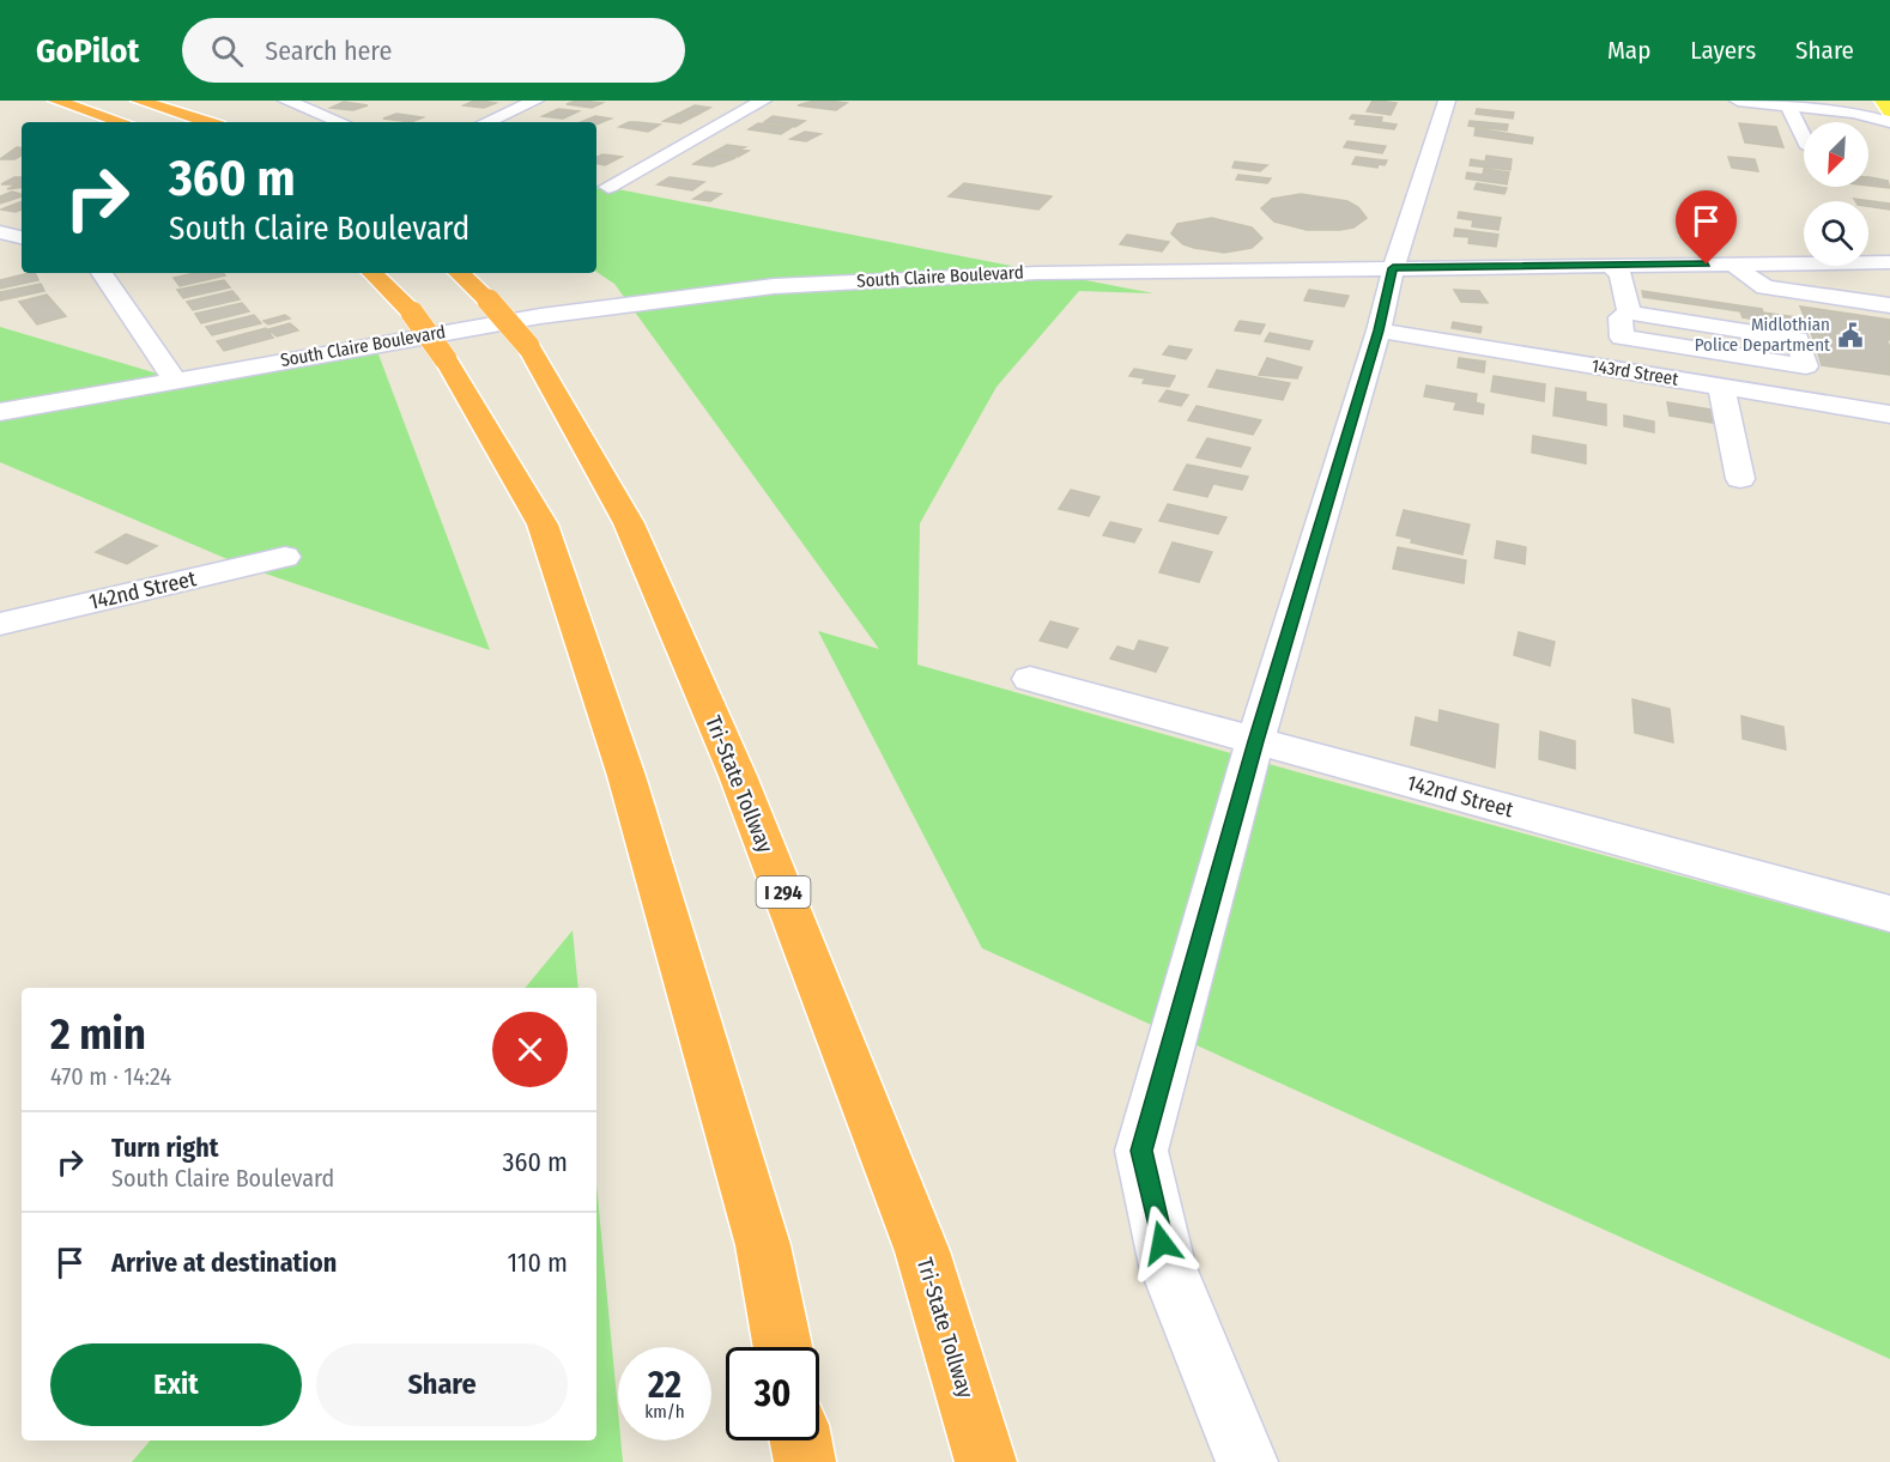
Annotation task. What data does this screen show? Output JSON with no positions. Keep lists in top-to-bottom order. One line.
{"streets":{"highway":["Tri-State Tollway","I 294"],"street":["South Claire Boulevard","143rd Street","142nd Street"]},"places":{"public building":["Midlothian Police Department"]},"north":"bottom left","page":{"header":"GoPilot","search":"Search here","nav":["Map","Layers","Share"],"turn":["360 m","South Claire Boulevard"],"heading":["2 min","470 m · 14:24"],"list":[{"name":"Turn right","note":"South Claire Boulevard","value":"360 m"},{"name":"Arrive at destination","value":"110 m"}],"buttons":["Exit","Share"],"speed":"22 km/h","limit":"30"}}
